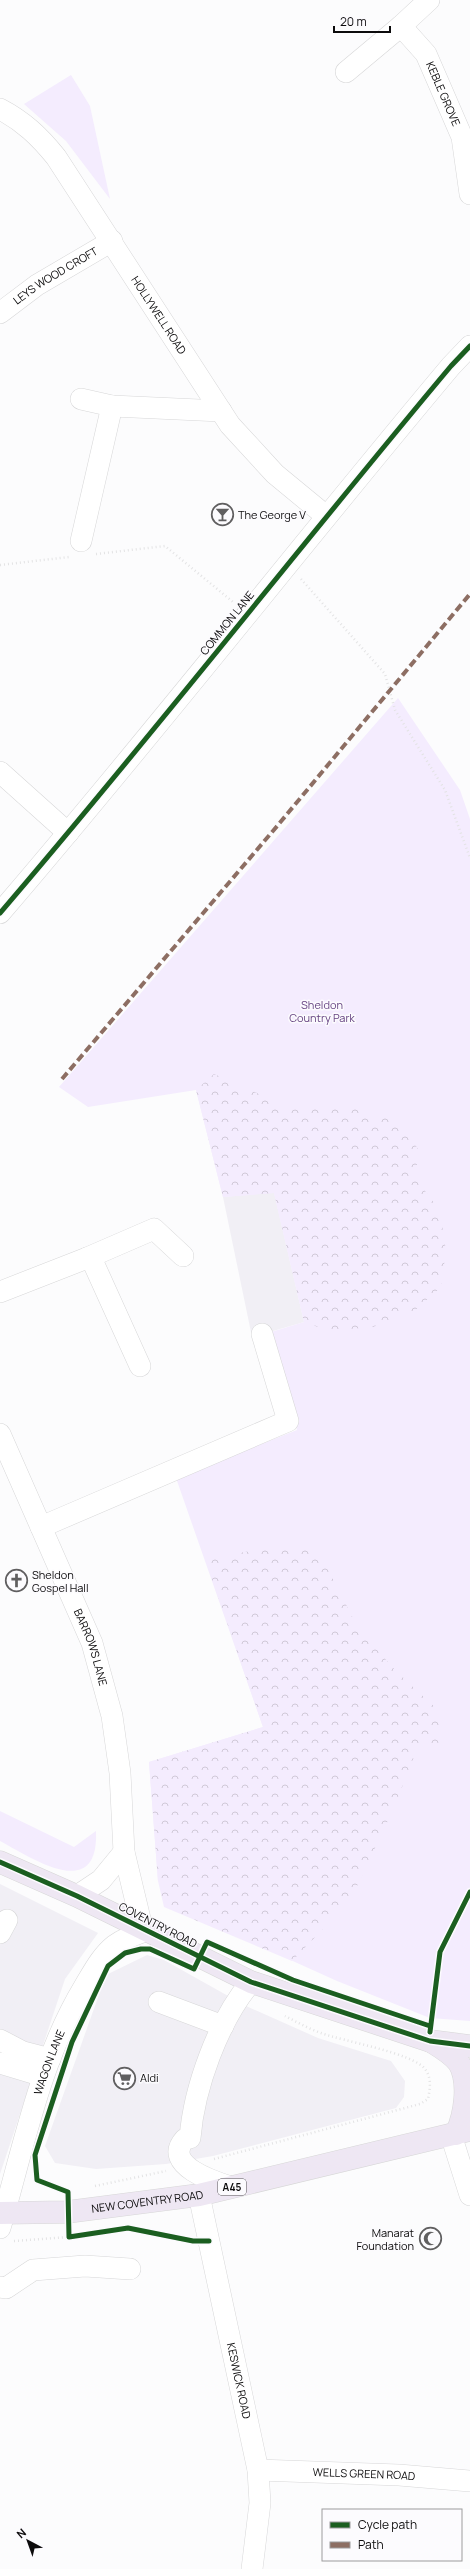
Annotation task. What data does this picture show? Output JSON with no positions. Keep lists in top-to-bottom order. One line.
{"streets":{"highway":["COVENTRY ROAD","A45","NEW COVENTRY ROAD"],"street":["KEBLE GROVE","LEYS WOOD CROFT","HOLLYWELL ROAD","COMMON LANE","BARROWS LANE","WAGON LANE","KESWICK ROAD","WELLS GREEN ROAD"]},"crossings":[["LEYS WOOD CROFT","HOLLYWELL ROAD"],["HOLLYWELL ROAD","COMMON LANE"],["BARROWS LANE","COVENTRY ROAD"],["BARROWS LANE","WAGON LANE"],["COVENTRY ROAD","WAGON LANE"],["WAGON LANE","NEW COVENTRY ROAD"],["NEW COVENTRY ROAD","KESWICK ROAD"],["KESWICK ROAD","WELLS GREEN ROAD"]],"parks":["Sheldon Country Park"],"places":{"bar":["The George V"],"church":["Sheldon Gospel Hall"],"supermarket":["Aldi"],"mosque":["Manarat Foundation"]},"legend":["Cycle path","Path"],"scale_bar":"20 m","north":"top left"}
